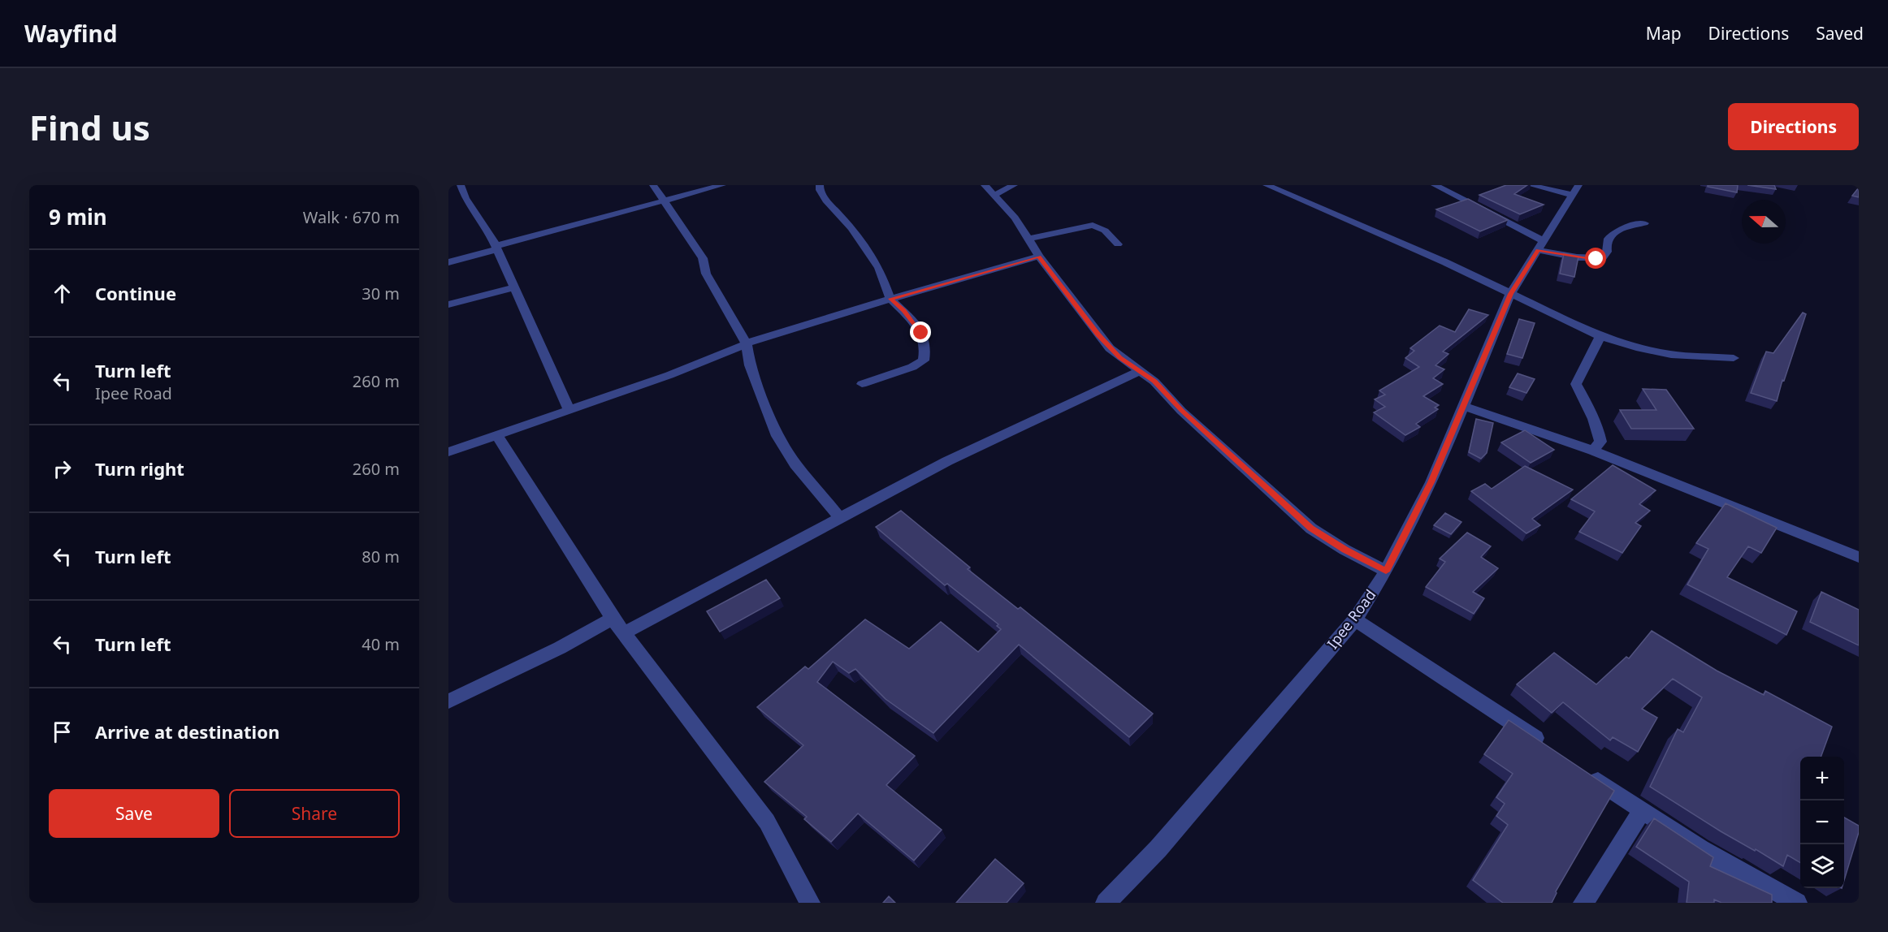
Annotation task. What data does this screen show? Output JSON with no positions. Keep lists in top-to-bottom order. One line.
{"streets":{"street":["Ipee Road"]},"north":"left","page":{"header":"Wayfind","nav":["Map","Directions","Saved"],"buttons":["Directions",["Save","Share"]],"title":"Find us","heading":["9 min","Walk · 670 m"],"list":[["Continue","30 m"],["Turn left","Ipee Road","260 m"],["Turn right","260 m"],["Turn left","80 m"],["Turn left","40 m"],"Arrive at destination"],"map_buttons":["+","−"]}}
